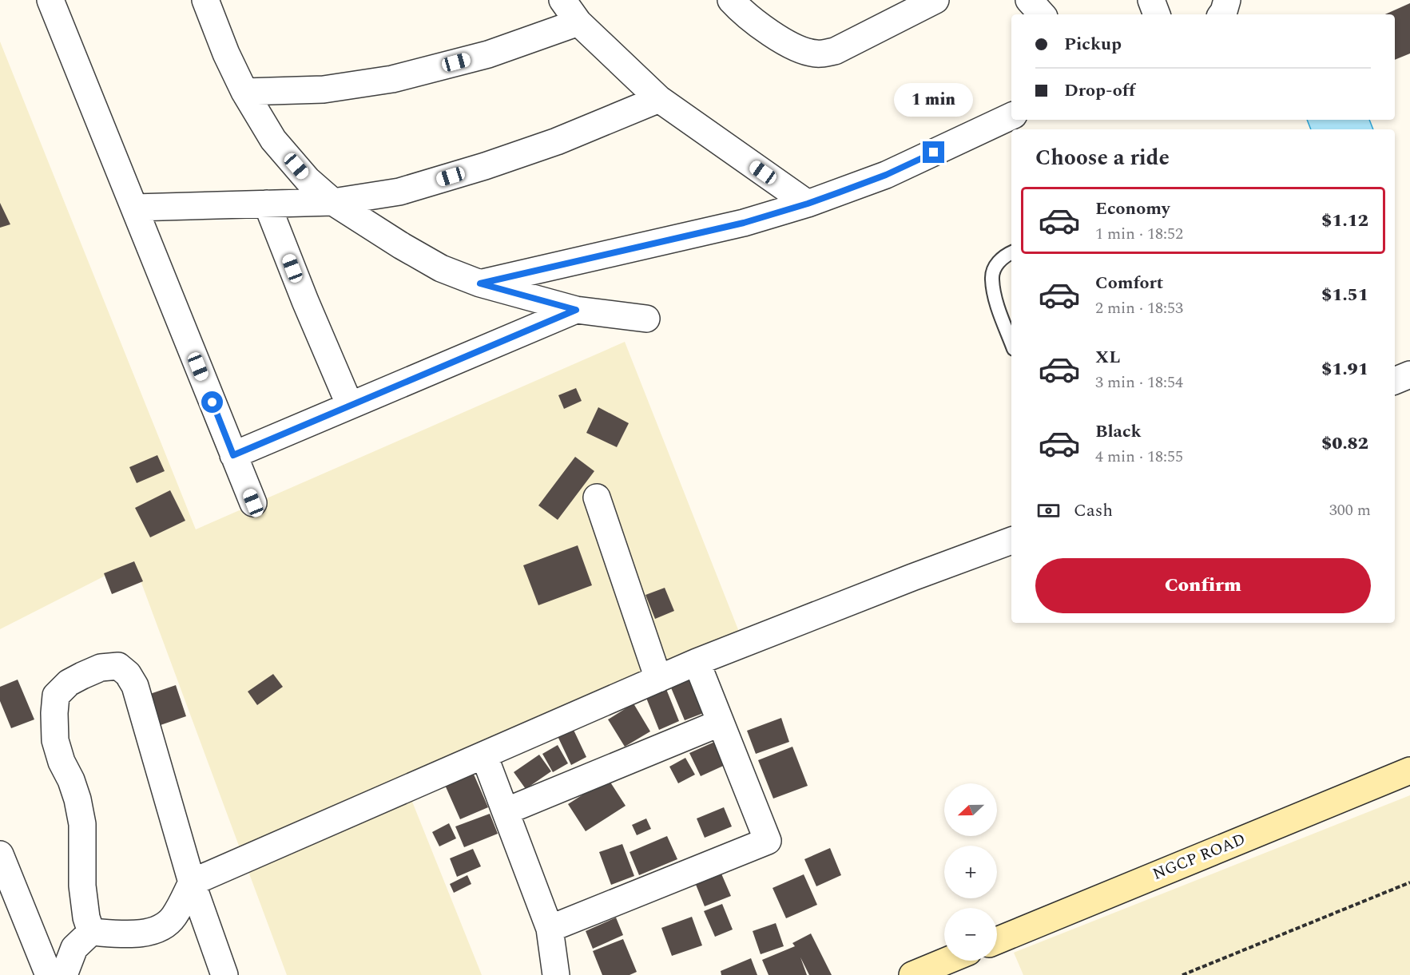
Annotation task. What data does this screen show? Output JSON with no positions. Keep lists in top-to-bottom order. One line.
{"streets":{"main road":["NGCP ROAD"]},"north":"left","page":{"banner":["Pickup","Drop-off"],"bubble":"1 min","heading":"Choose a ride","list":[{"name":"Economy","note":"1 min · 18:52","value":"$1.12"},{"name":"Comfort","note":"2 min · 18:53","value":"$1.51"},{"name":"XL","note":"3 min · 18:54","value":"$1.91"},{"name":"Black","note":"4 min · 18:55","value":"$0.82"}],"pay":["Cash","300 m"],"buttons":"Confirm","map_buttons":["+","−"]}}
